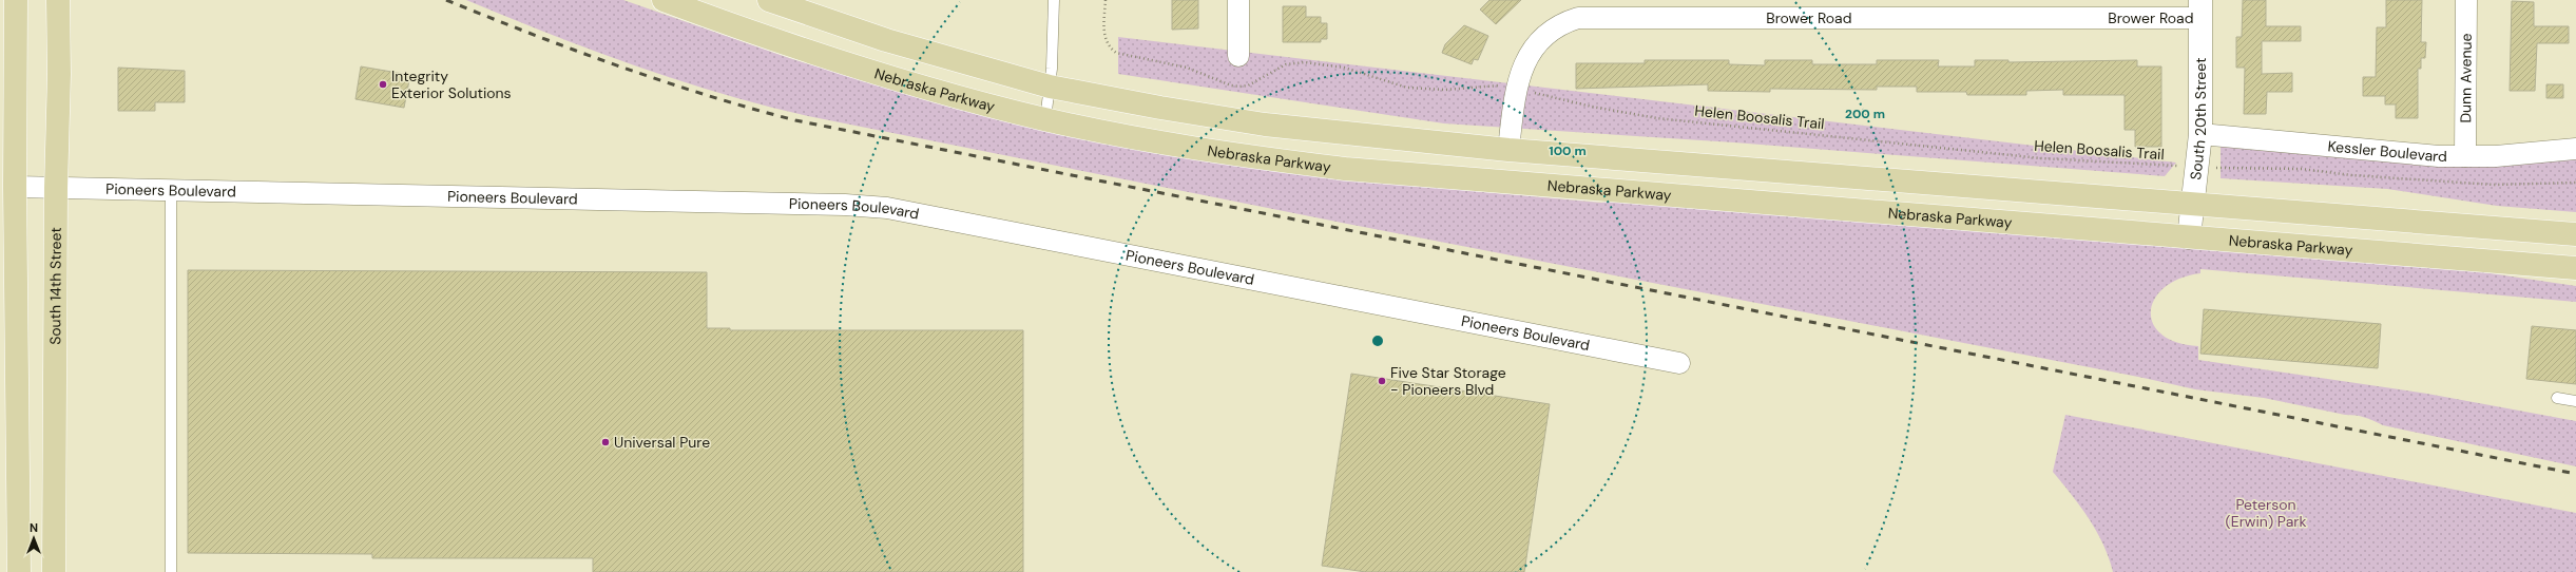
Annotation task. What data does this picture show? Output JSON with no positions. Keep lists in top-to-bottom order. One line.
{"streets":{"main road":["Nebraska Parkway","South 14th Street"],"street":["Brower Road","Dunn Avenue","South 20th Street","Kessler Boulevard","Pioneers Boulevard"],"path":["Helen Boosalis Trail"]},"crossings":[["Brower Road","Helen Boosalis Trail"],["Brower Road","South 20th Street"],["Dunn Avenue","Kessler Boulevard"],["Nebraska Parkway","South 20th Street"],["Helen Boosalis Trail","South 20th Street"],["South 20th Street","Kessler Boulevard"],["Pioneers Boulevard","South 14th Street"]],"parks":["Peterson (Erwin) Park"],"places":["Integrity Exterior Solutions","Five Star Storage - Pioneers Blvd","Universal Pure"],"north":"top","rings":["200 m","100 m"]}
